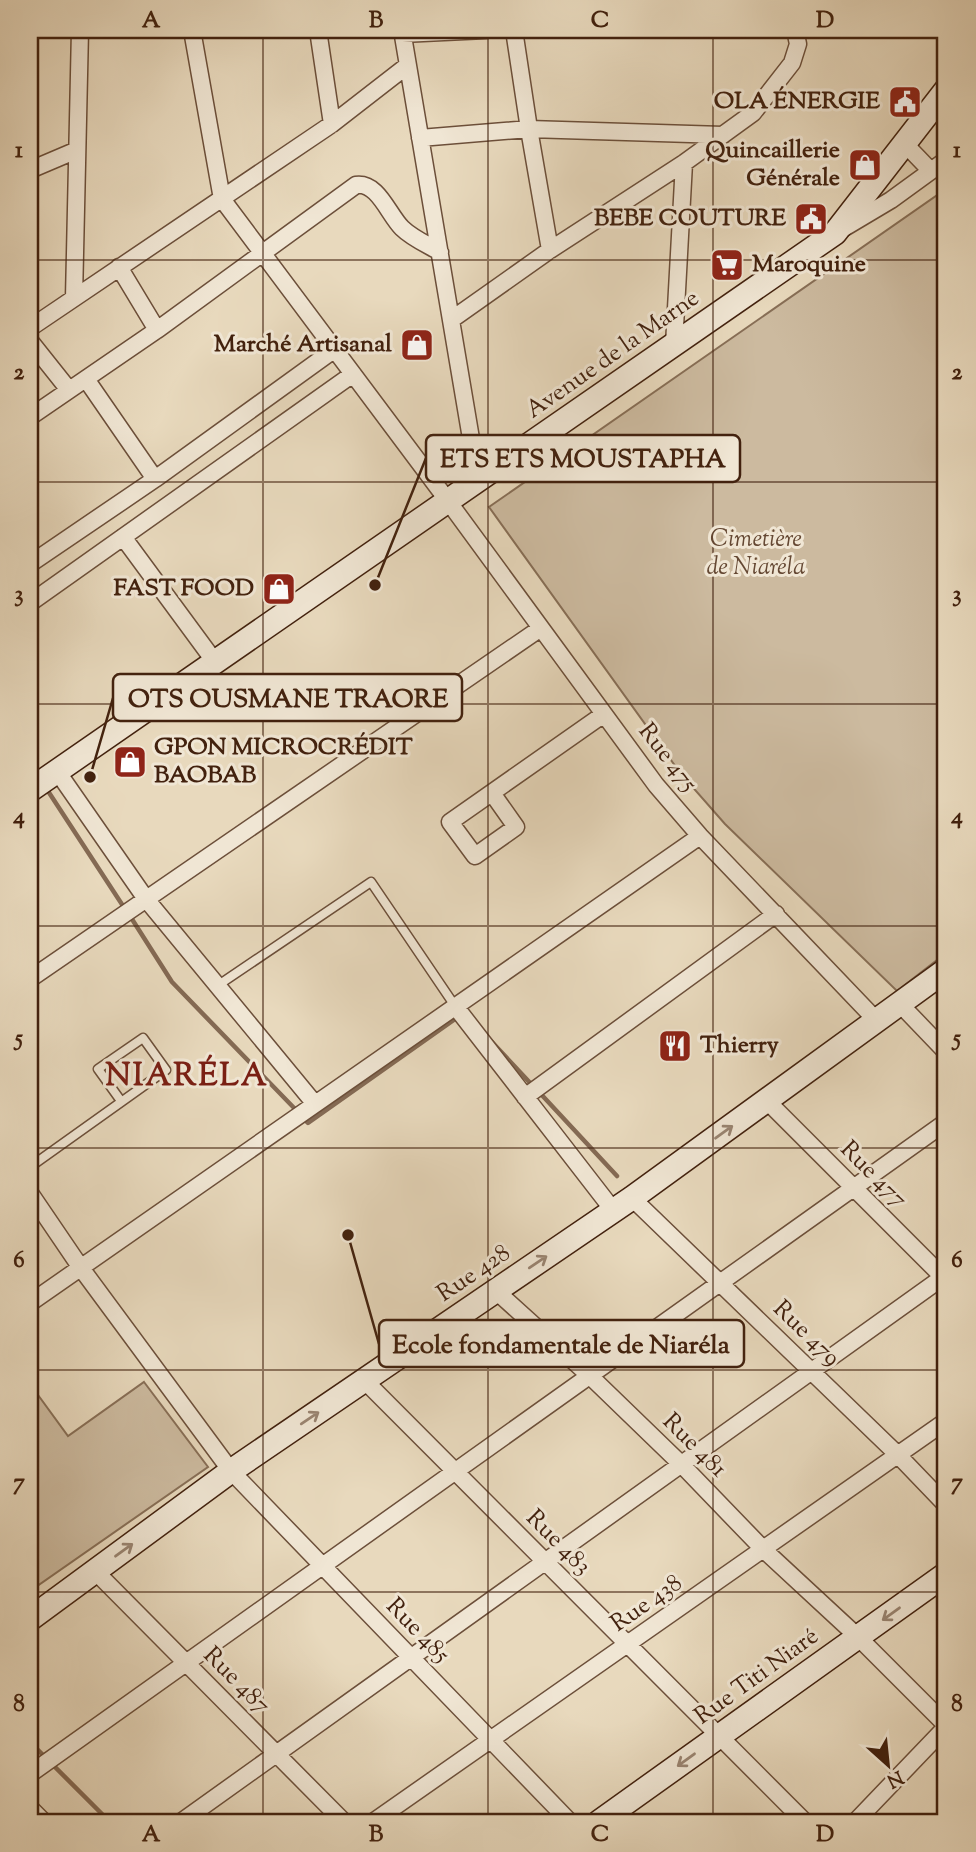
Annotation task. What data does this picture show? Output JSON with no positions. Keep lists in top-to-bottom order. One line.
{"streets":{"street":["Avenue de la Marne","Rue 475","Rue 477","Rue 428","Rue 479","Rue 481","Rue 483","Rue 438","Rue 485","Rue Titi Niaré","Rue 487"]},"crossings":[["Avenue de la Marne","Rue 475"],["Rue 475","Rue 428"],["Rue 477","Rue 428"],["Rue 428","Rue 479"],["Rue 428","Rue 481"],["Rue 428","Rue 483"],["Rue 428","Rue 485"],["Rue 428","Rue 487"],["Rue 479","Rue 438"],["Rue 481","Rue 438"],["Rue 481","Rue Titi Niaré"],["Rue 483","Rue 438"],["Rue 483","Rue Titi Niaré"],["Rue 438","Rue 485"]],"one_way":["Rue Titi Niaré"],"districts":["NIARÉLA"],"parks":["Cimetière de Niaréla"],"places":{"public building":["OLA ÉNERGIE","BEBE COUTURE"],"shop":["Quincaillerie Générale","Marché Artisanal","FAST FOOD","GPON MICROCRÉDIT BAOBAB"],"supermarket":["Maroquine"],"other":["ETS ETS MOUSTAPHA","OTS OUSMANE TRAORE","Ecole fondamentale de Niaréla"],"restaurant":["Thierry"]},"north":"bottom right","grid":{"columns":["A","B","C","D"],"rows":["1","2","3","4","5","6","7","8"]}}
